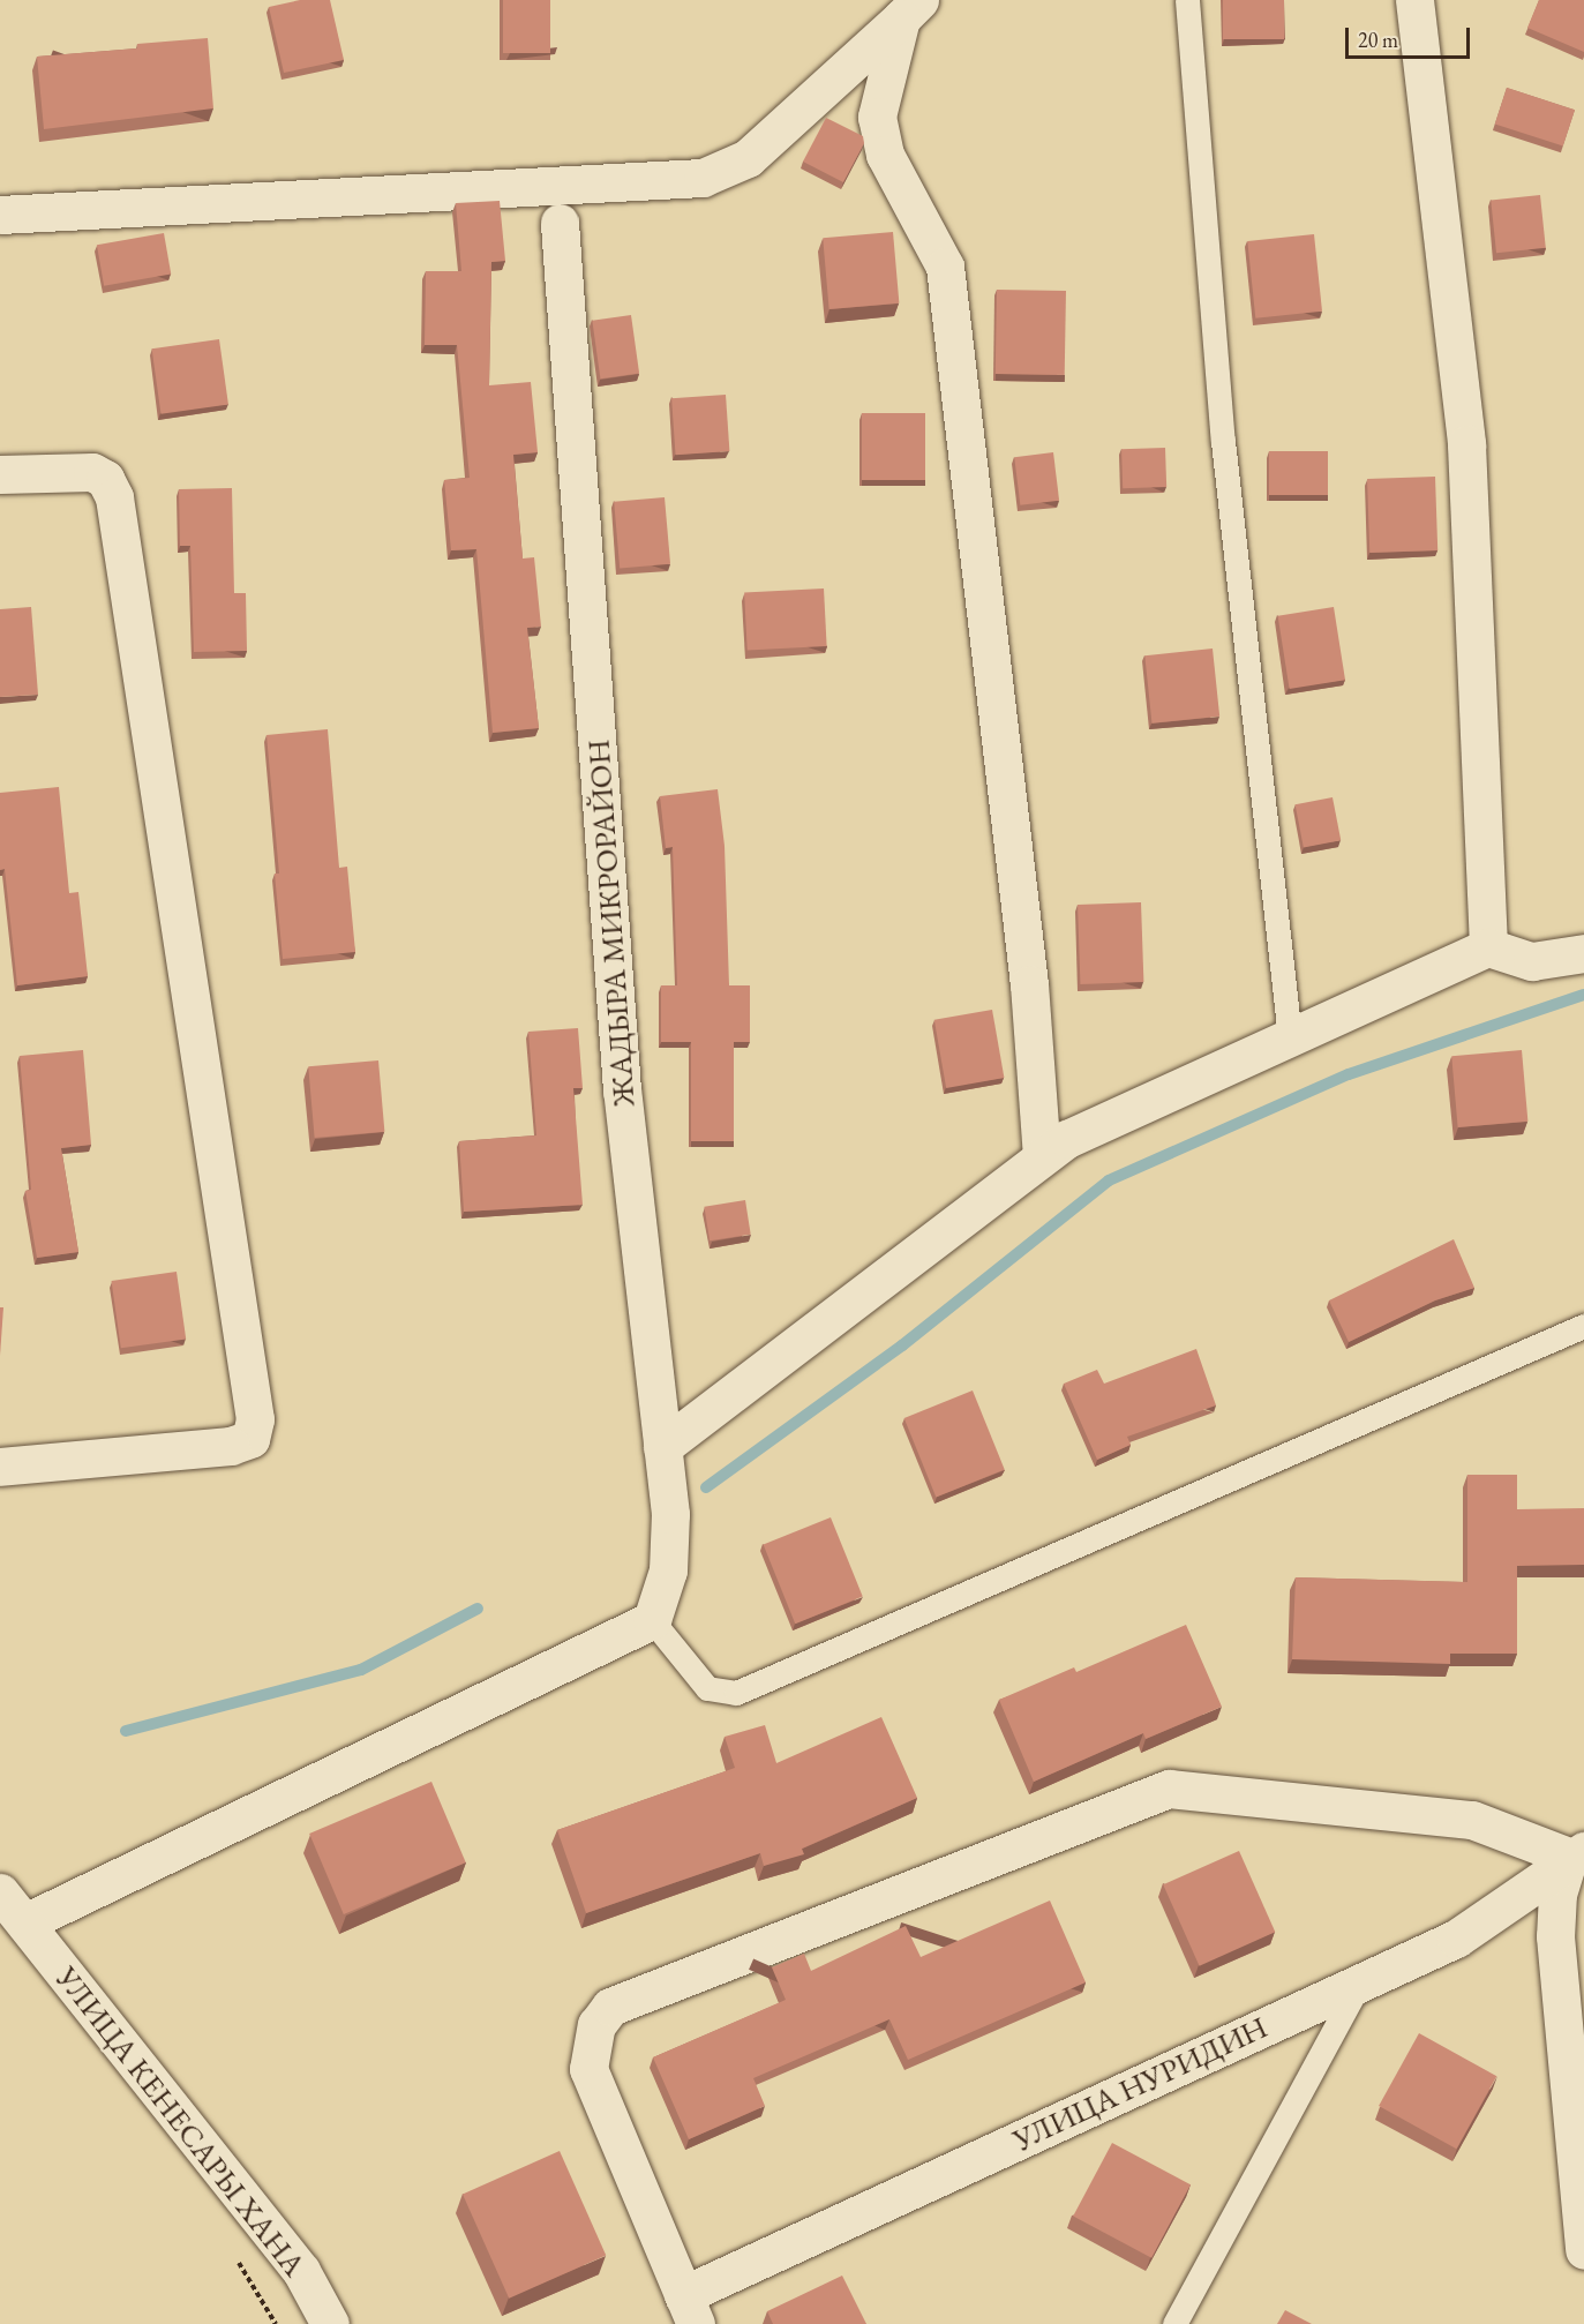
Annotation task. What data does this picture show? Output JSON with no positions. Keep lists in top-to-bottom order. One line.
{"streets":{"street":["ЖАДЫРА МИКРОРАЙОН","УЛИЦА НУРИДИН","УЛИЦА КЕНЕСАРЫ ХАНА"]},"scale_bar":"20 m"}
